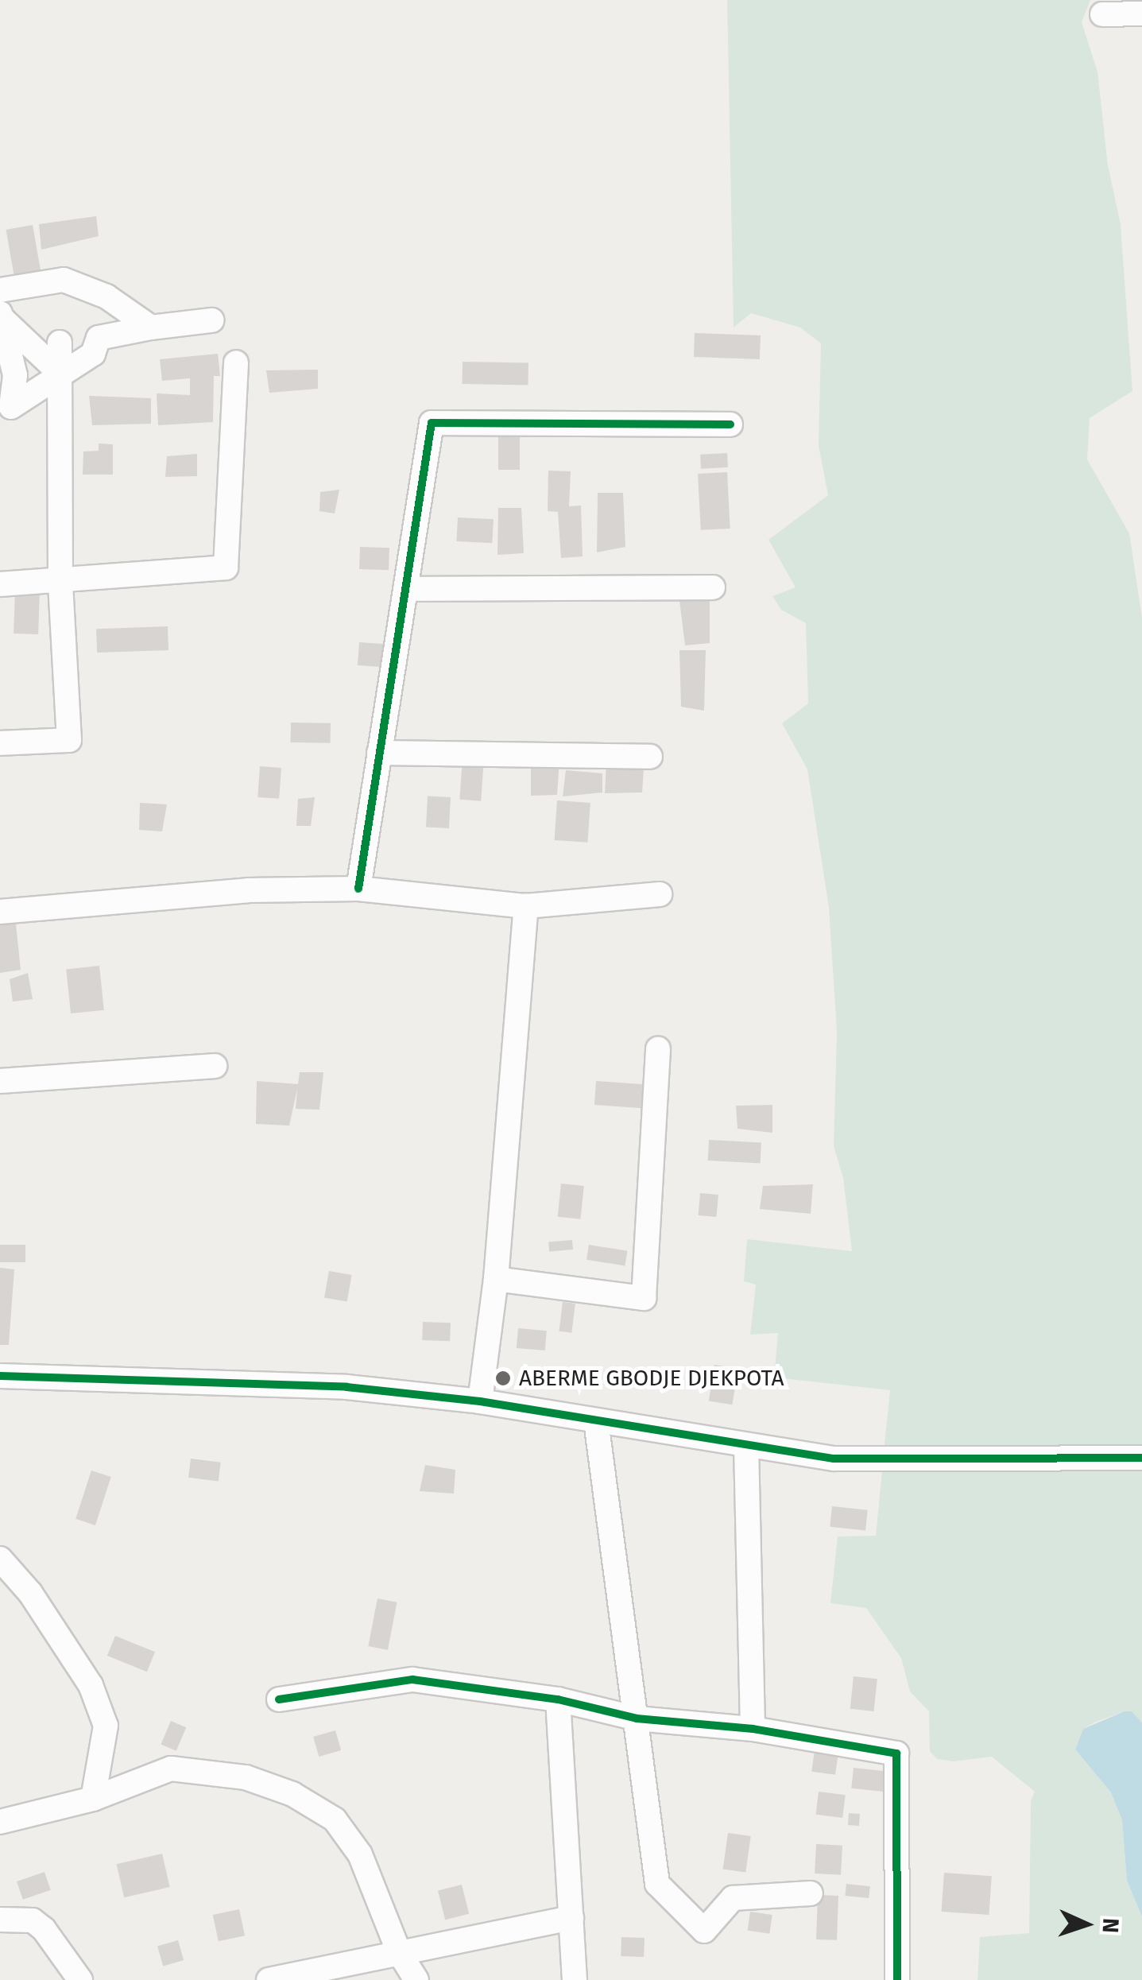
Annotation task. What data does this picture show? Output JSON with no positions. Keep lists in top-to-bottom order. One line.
{"places":["ABERME GBODJE DJEKPOTA"],"north":"right"}
